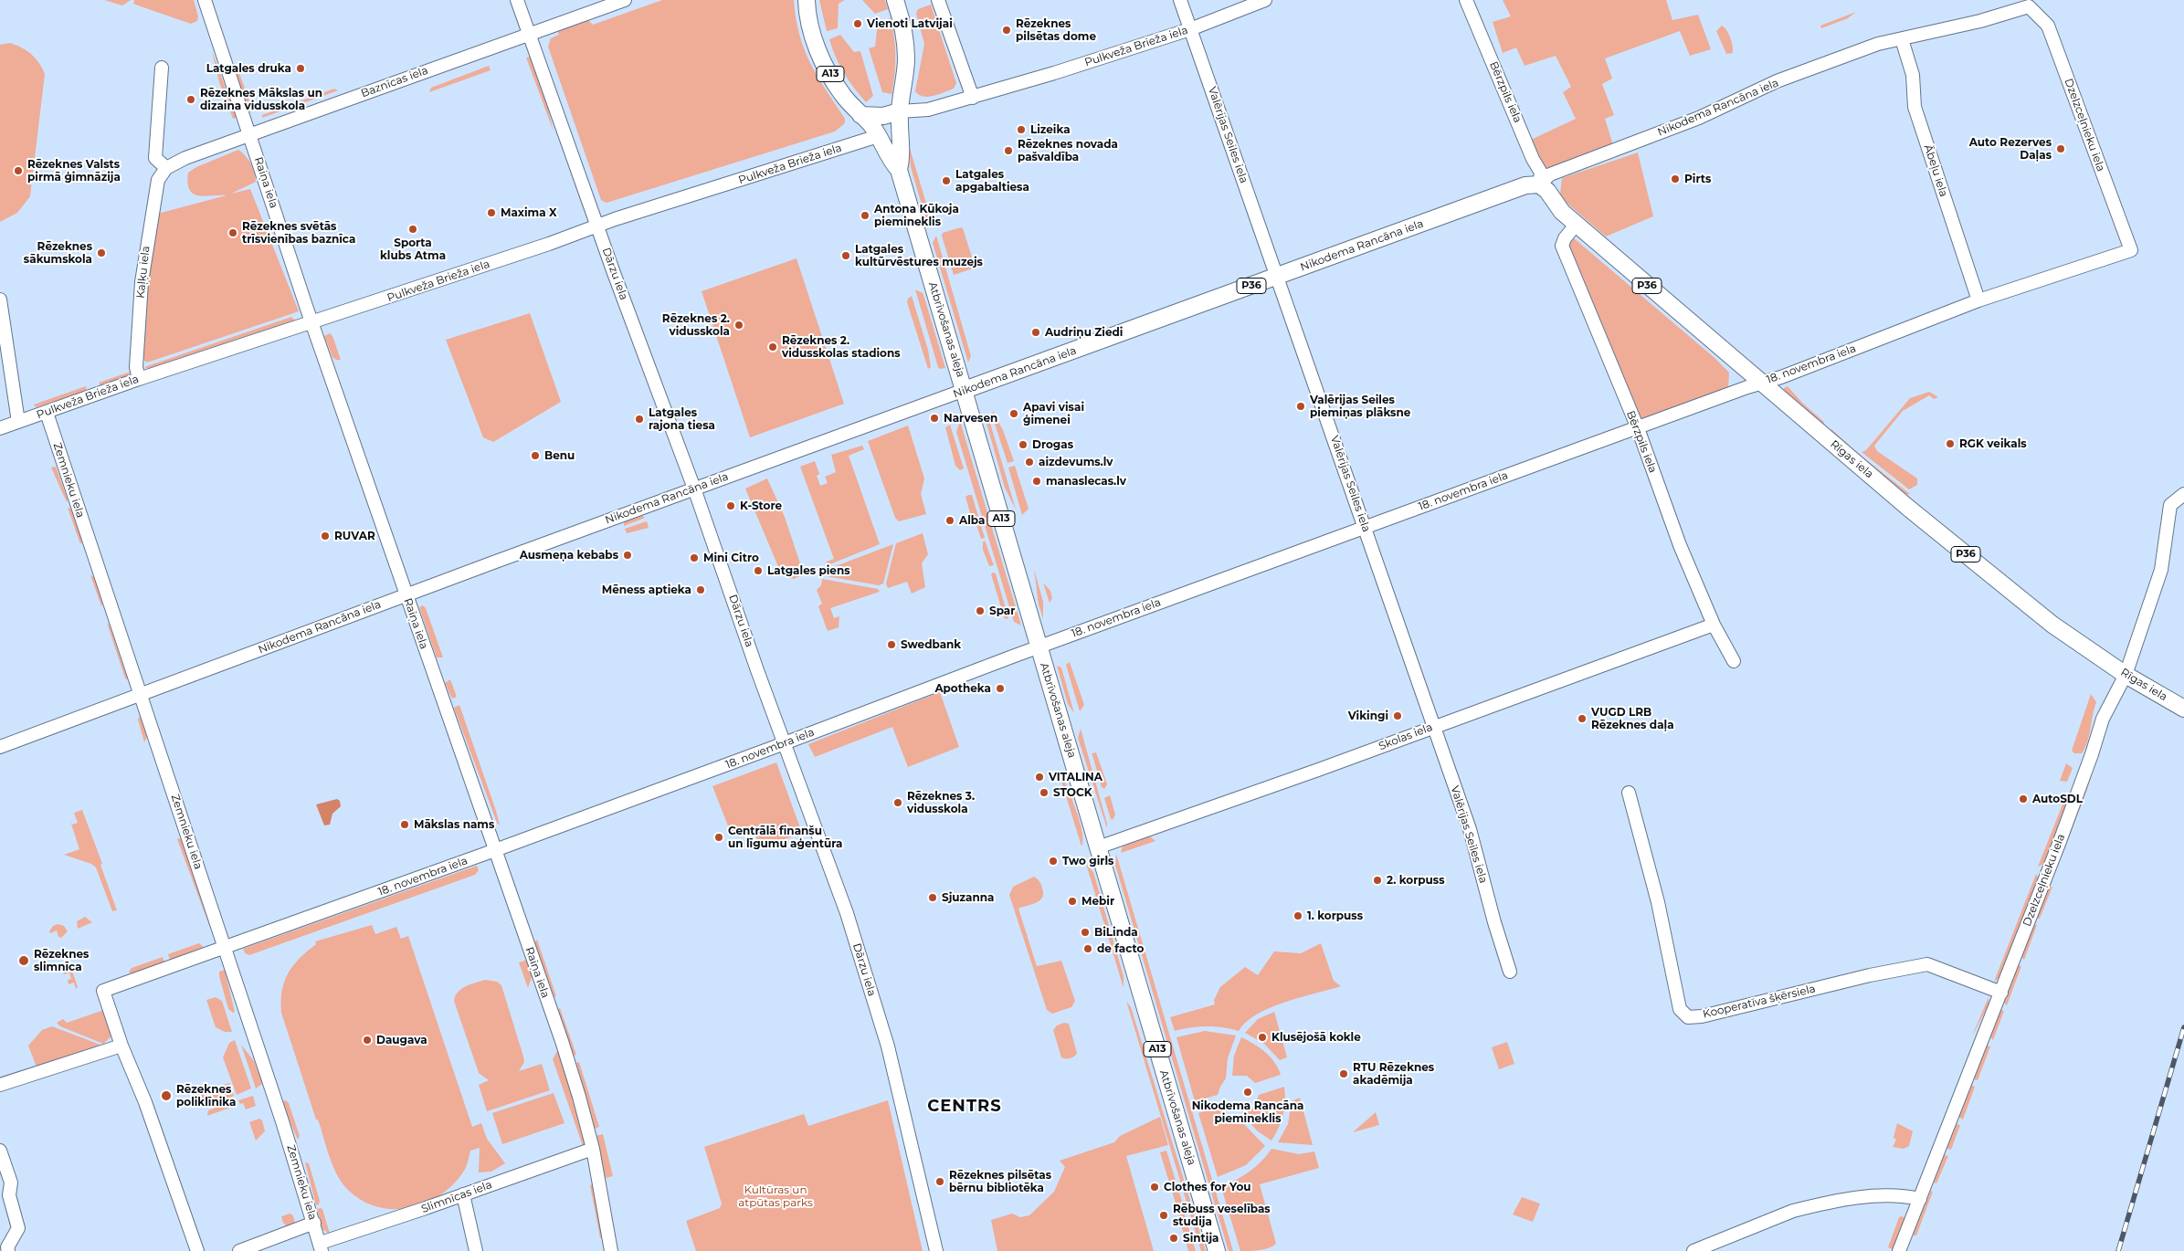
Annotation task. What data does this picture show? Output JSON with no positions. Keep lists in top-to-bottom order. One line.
{"streets":{"main road":["A13","Nikodema Rancāna iela","P36","Atbrīvošanas aleja","Rīgas iela"],"street":["Pulkveža Brieža iela","Baznīcas iela","Bērzpils iela","Dzelzceļnieku iela","Valērijas Seiles iela","Ābeļu iela","Raiņa iela","Kaļķu iela","Dārzu iela","18. novembra iela","Zemnieku iela","Skolas iela","Kooperatīva šķērsiela","Slimnīcas iela"]},"crossings":[["Pulkveža Brieža iela","Valērijas Seiles iela"],["Pulkveža Brieža iela","Raiņa iela"],["Pulkveža Brieža iela","Kaļķu iela"],["Pulkveža Brieža iela","Dārzu iela"],["Pulkveža Brieža iela","Atbrīvošanas aleja"],["Pulkveža Brieža iela","Zemnieku iela"],["Baznīcas iela","Raiņa iela"],["Baznīcas iela","Kaļķu iela"],["Baznīcas iela","Dārzu iela"],["Bērzpils iela","Nikodema Rancāna iela"],["Bērzpils iela","18. novembra iela"],["Bērzpils iela","Rīgas iela"],["Bērzpils iela","Skolas iela"],["Nikodema Rancāna iela","Dzelzceļnieku iela"],["Nikodema Rancāna iela","Valērijas Seiles iela"],["Nikodema Rancāna iela","Ābeļu iela"],["Nikodema Rancāna iela","Raiņa iela"],["Nikodema Rancāna iela","Dārzu iela"],["Nikodema Rancāna iela","Atbrīvošanas aleja"],["Nikodema Rancāna iela","Rīgas iela"],["Nikodema Rancāna iela","Zemnieku iela"],["Dzelzceļnieku iela","18. novembra iela"],["Dzelzceļnieku iela","Rīgas iela"],["Dzelzceļnieku iela","Kooperatīva šķērsiela"],["Valērijas Seiles iela","18. novembra iela"],["Valērijas Seiles iela","Skolas iela"],["Ābeļu iela","18. novembra iela"],["Raiņa iela","18. novembra iela"],["Raiņa iela","Slimnīcas iela"],["Dārzu iela","18. novembra iela"],["Atbrīvošanas aleja","18. novembra iela"],["Atbrīvošanas aleja","Skolas iela"],["18. novembra iela","Rīgas iela"],["18. novembra iela","Zemnieku iela"],["Zemnieku iela","Slimnīcas iela"]],"districts":["CENTRS"],"parks":["Kultūras un atpūtas parks"],"places":["Vienoti Latvijai","Rēzeknes pilsētas dome","Latgales druka","Rēzeknes Mākslas un dizaina vidusskola","Lizeika","Auto Rezerves Daļas","Rēzeknes novada pašvaldība","Rēzeknes Valsts pirmā ģimnāzija","Pirts","Latgales apgabaltiesa","Maxima X","Antona Kūkoja piemineklis","Sporta klubs Atma","Rēzeknes svētās trīsvienības baznīca","Rēzeknes sākumskola","Latgales kultūrvēstures muzejs","Rēzeknes 2. vidusskola","Audriņu Ziedi","Rēzeknes 2. vidusskolas stadions","Valērijas Seiles piemiņas plāksne","Apavi visai ģimenei","Narvesen","Latgales rajona tiesa","RGK veikals","Drogas","Benu","aizdevums.lv","manaslecas.lv","K-Store","Alba","RUVAR","Ausmeņa kebabs","Mini Citro","Latgales piens","Mēness aptieka","Spar","Swedbank","Apotheka","Vikingi","VUGD LRB Rēzeknes daļa","VITALINA","STOCK","AutoSDL","Rēzeknes 3. vidusskola","Mākslas nams","Centrālā finanšu un līgumu aģentūra","Two girls","2. korpuss","Sjuzanna","Mebir","1. korpuss","BiLinda","de facto","Rēzeknes slimnīca","Klusējošā kokle","Daugava","RTU Rēzeknes akadēmija","Nikodema Rancāna piemineklis","Rēzeknes poliklīnika","Rēzeknes pilsētas bērnu bibliotēka","Clothes for You","Rēbuss veselības studija","Sintija"]}
